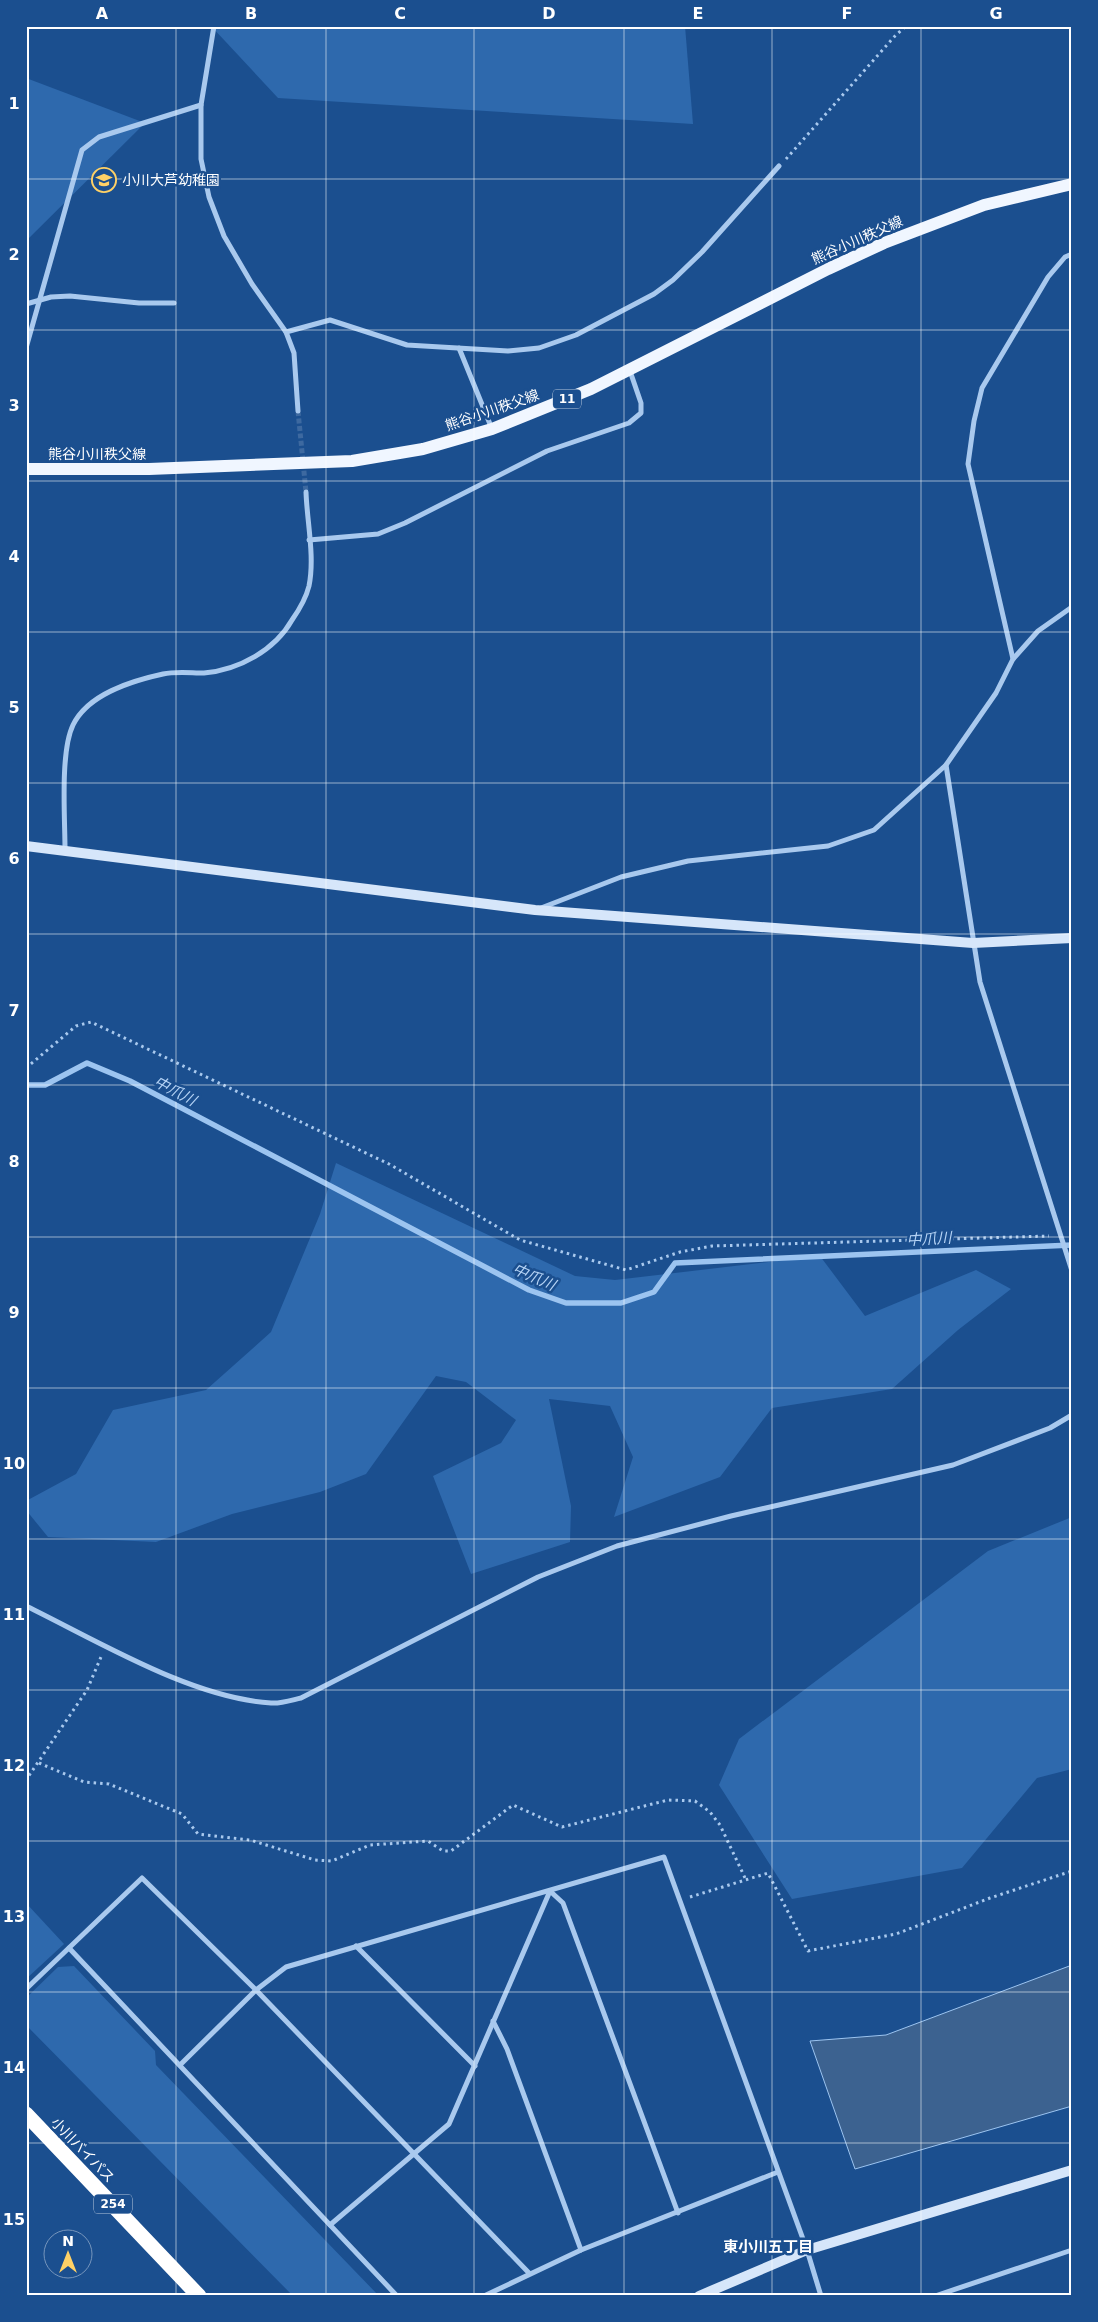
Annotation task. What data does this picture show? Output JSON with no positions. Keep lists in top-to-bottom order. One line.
{"streets":{"highway":["小川バイパス","254"],"main road":["熊谷小川秩父線","11"]},"districts":["東小川五丁目"],"water":["中爪川"],"places":{"school or university":["小川大芦幼稚園"]},"north":"top","grid":{"columns":["A","B","C","D","E","F","G"],"rows":["1","2","3","4","5","6","7","8","9","10","11","12","13","14","15"]}}
